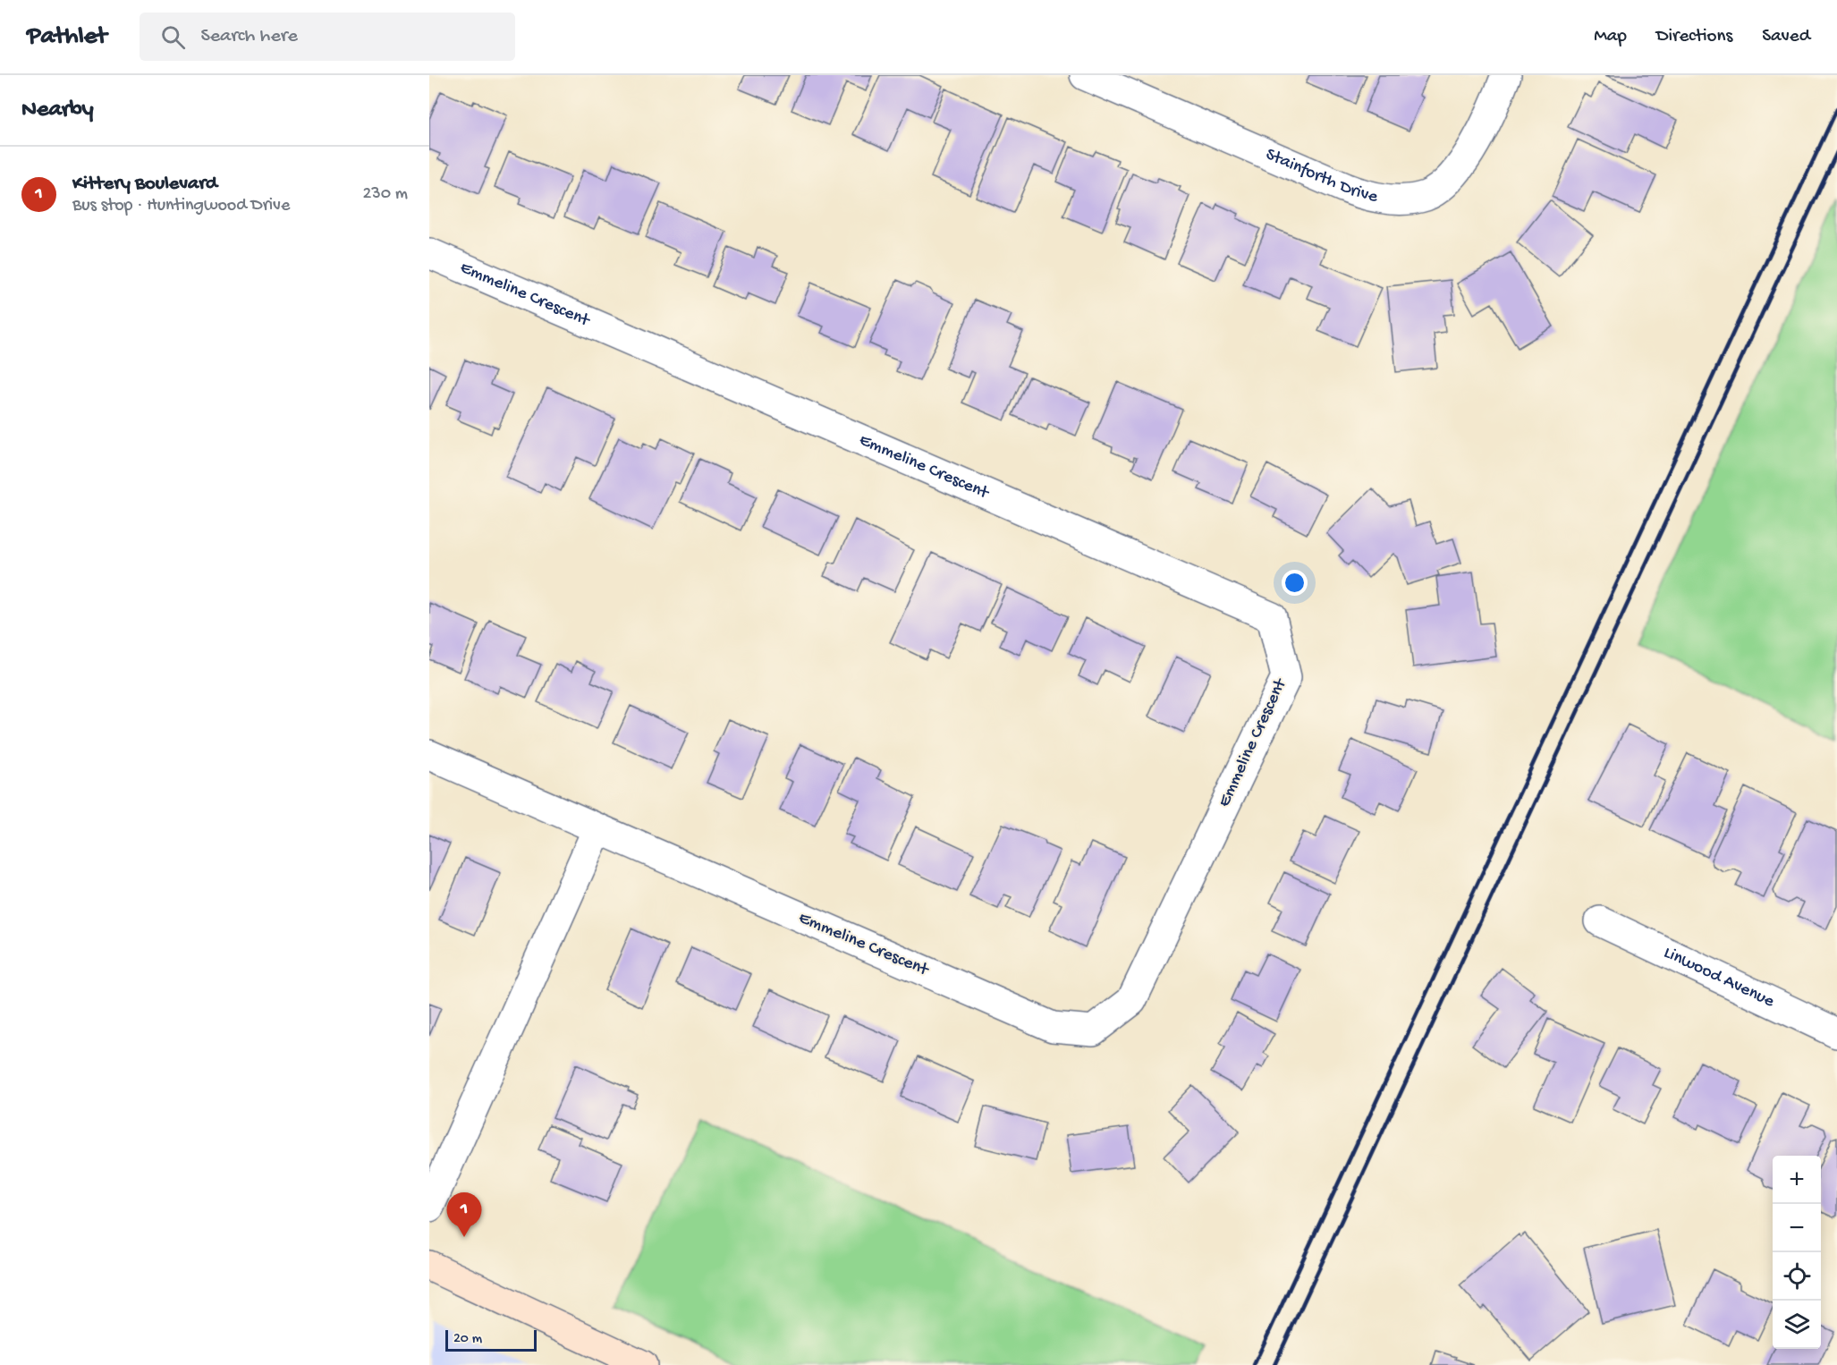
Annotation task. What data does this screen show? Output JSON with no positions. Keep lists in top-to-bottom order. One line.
{"streets":{"street":["Stainforth Drive","Emmeline Crescent","Linwood Avenue"]},"scale_bar":"20 m","page":{"header":"Pathlet","search":"Search here","nav":["Map","Directions","Saved"],"heading":"Nearby","list":[{"mark":"1","name":"Kittery Boulevard","note":"Bus stop · Huntingwood Drive","value":"230 m"}],"map_buttons":["+","−"],"pins":"1","scale":"20 m"}}
